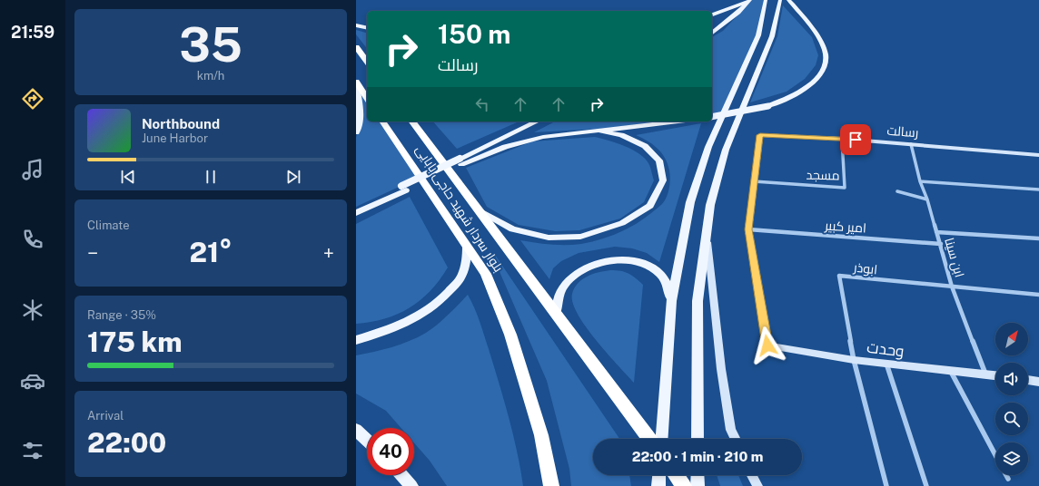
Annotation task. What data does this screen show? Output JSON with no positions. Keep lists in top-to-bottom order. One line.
{"streets":{"highway":["بلوار سردار شهید حاجی بابایی"],"street":["رسالت","مسجد","امیر کبیر","ابن سینا","ابوذر","وحدت"]},"crossings":[["رسالت","مسجد"],["رسالت","امیر کبیر"],["رسالت","ابن سینا"],["رسالت","وحدت"],["امیر کبیر","ابن سینا"],["ابن سینا","ابوذر"],["ابن سینا","وحدت"],["ابوذر","وحدت"]],"north":"top right","page":{"tabs":"21:59","tile":[["35","km/h"],"Climate",["Range · 35%","175 km"],["Arrival","22:00"]],"turn":["150 m","رسالت"],"song":["Northbound","June Harbor"],"heat":["−","21°","+"],"limit":"40","trip":"22:00 · 1 min · 210 m"}}
